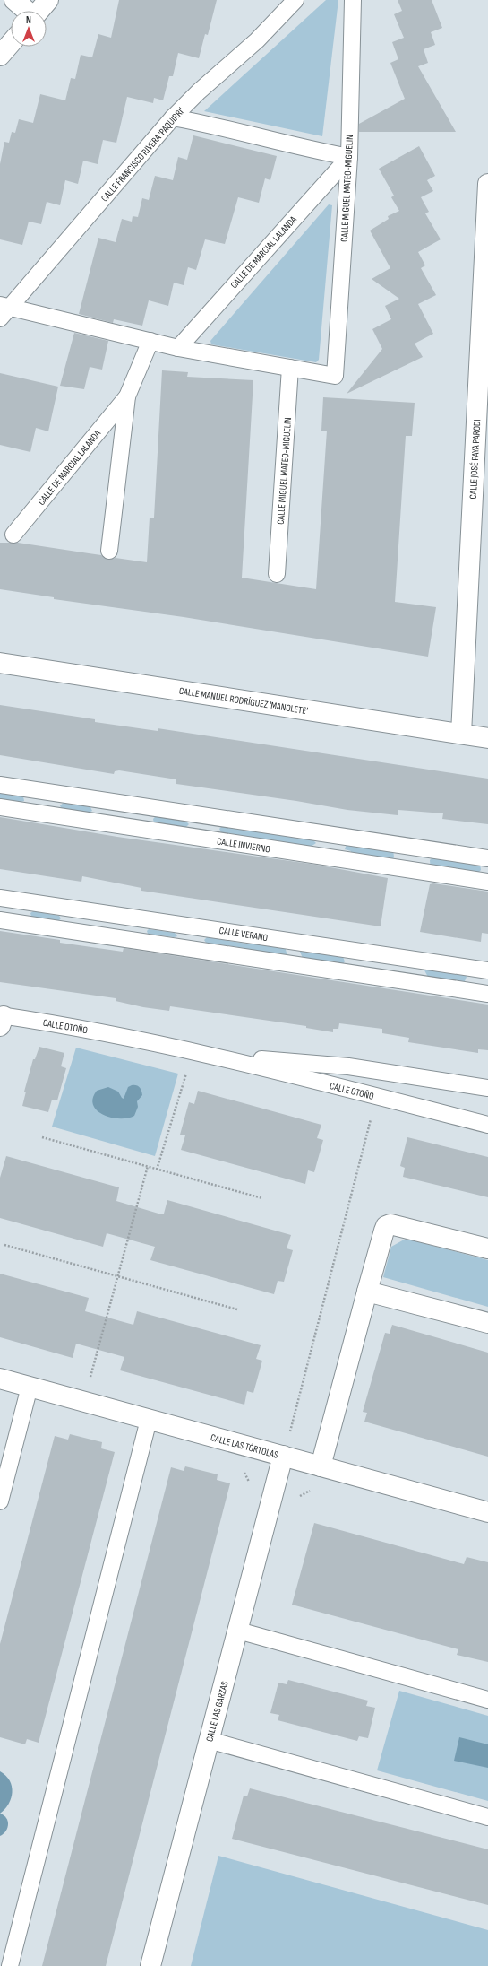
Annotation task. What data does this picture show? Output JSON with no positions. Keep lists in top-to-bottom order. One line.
{"streets":{"street":["CALLE JOSÉ PAYA PARODI","CALLE MANUEL RODRÍGUEZ 'MANOLETE'","CALLE LAS TÓRTOLAS","CALLE LAS GARZAS"],"lane":["CALLE FRANCISCO RIVERA 'PAQUIRRI'","CALLE MIGUEL MATEO-MIGUELIN","CALLE DE MARCIAL LALANDA","CALLE INVIERNO","CALLE VERANO","CALLE OTOÑO"]},"crossings":[["CALLE MIGUEL MATEO-MIGUELIN","CALLE DE MARCIAL LALANDA"],["CALLE JOSÉ PAYA PARODI","CALLE MANUEL RODRÍGUEZ 'MANOLETE'"],["CALLE LAS TÓRTOLAS","CALLE LAS GARZAS"]],"north":"top"}
